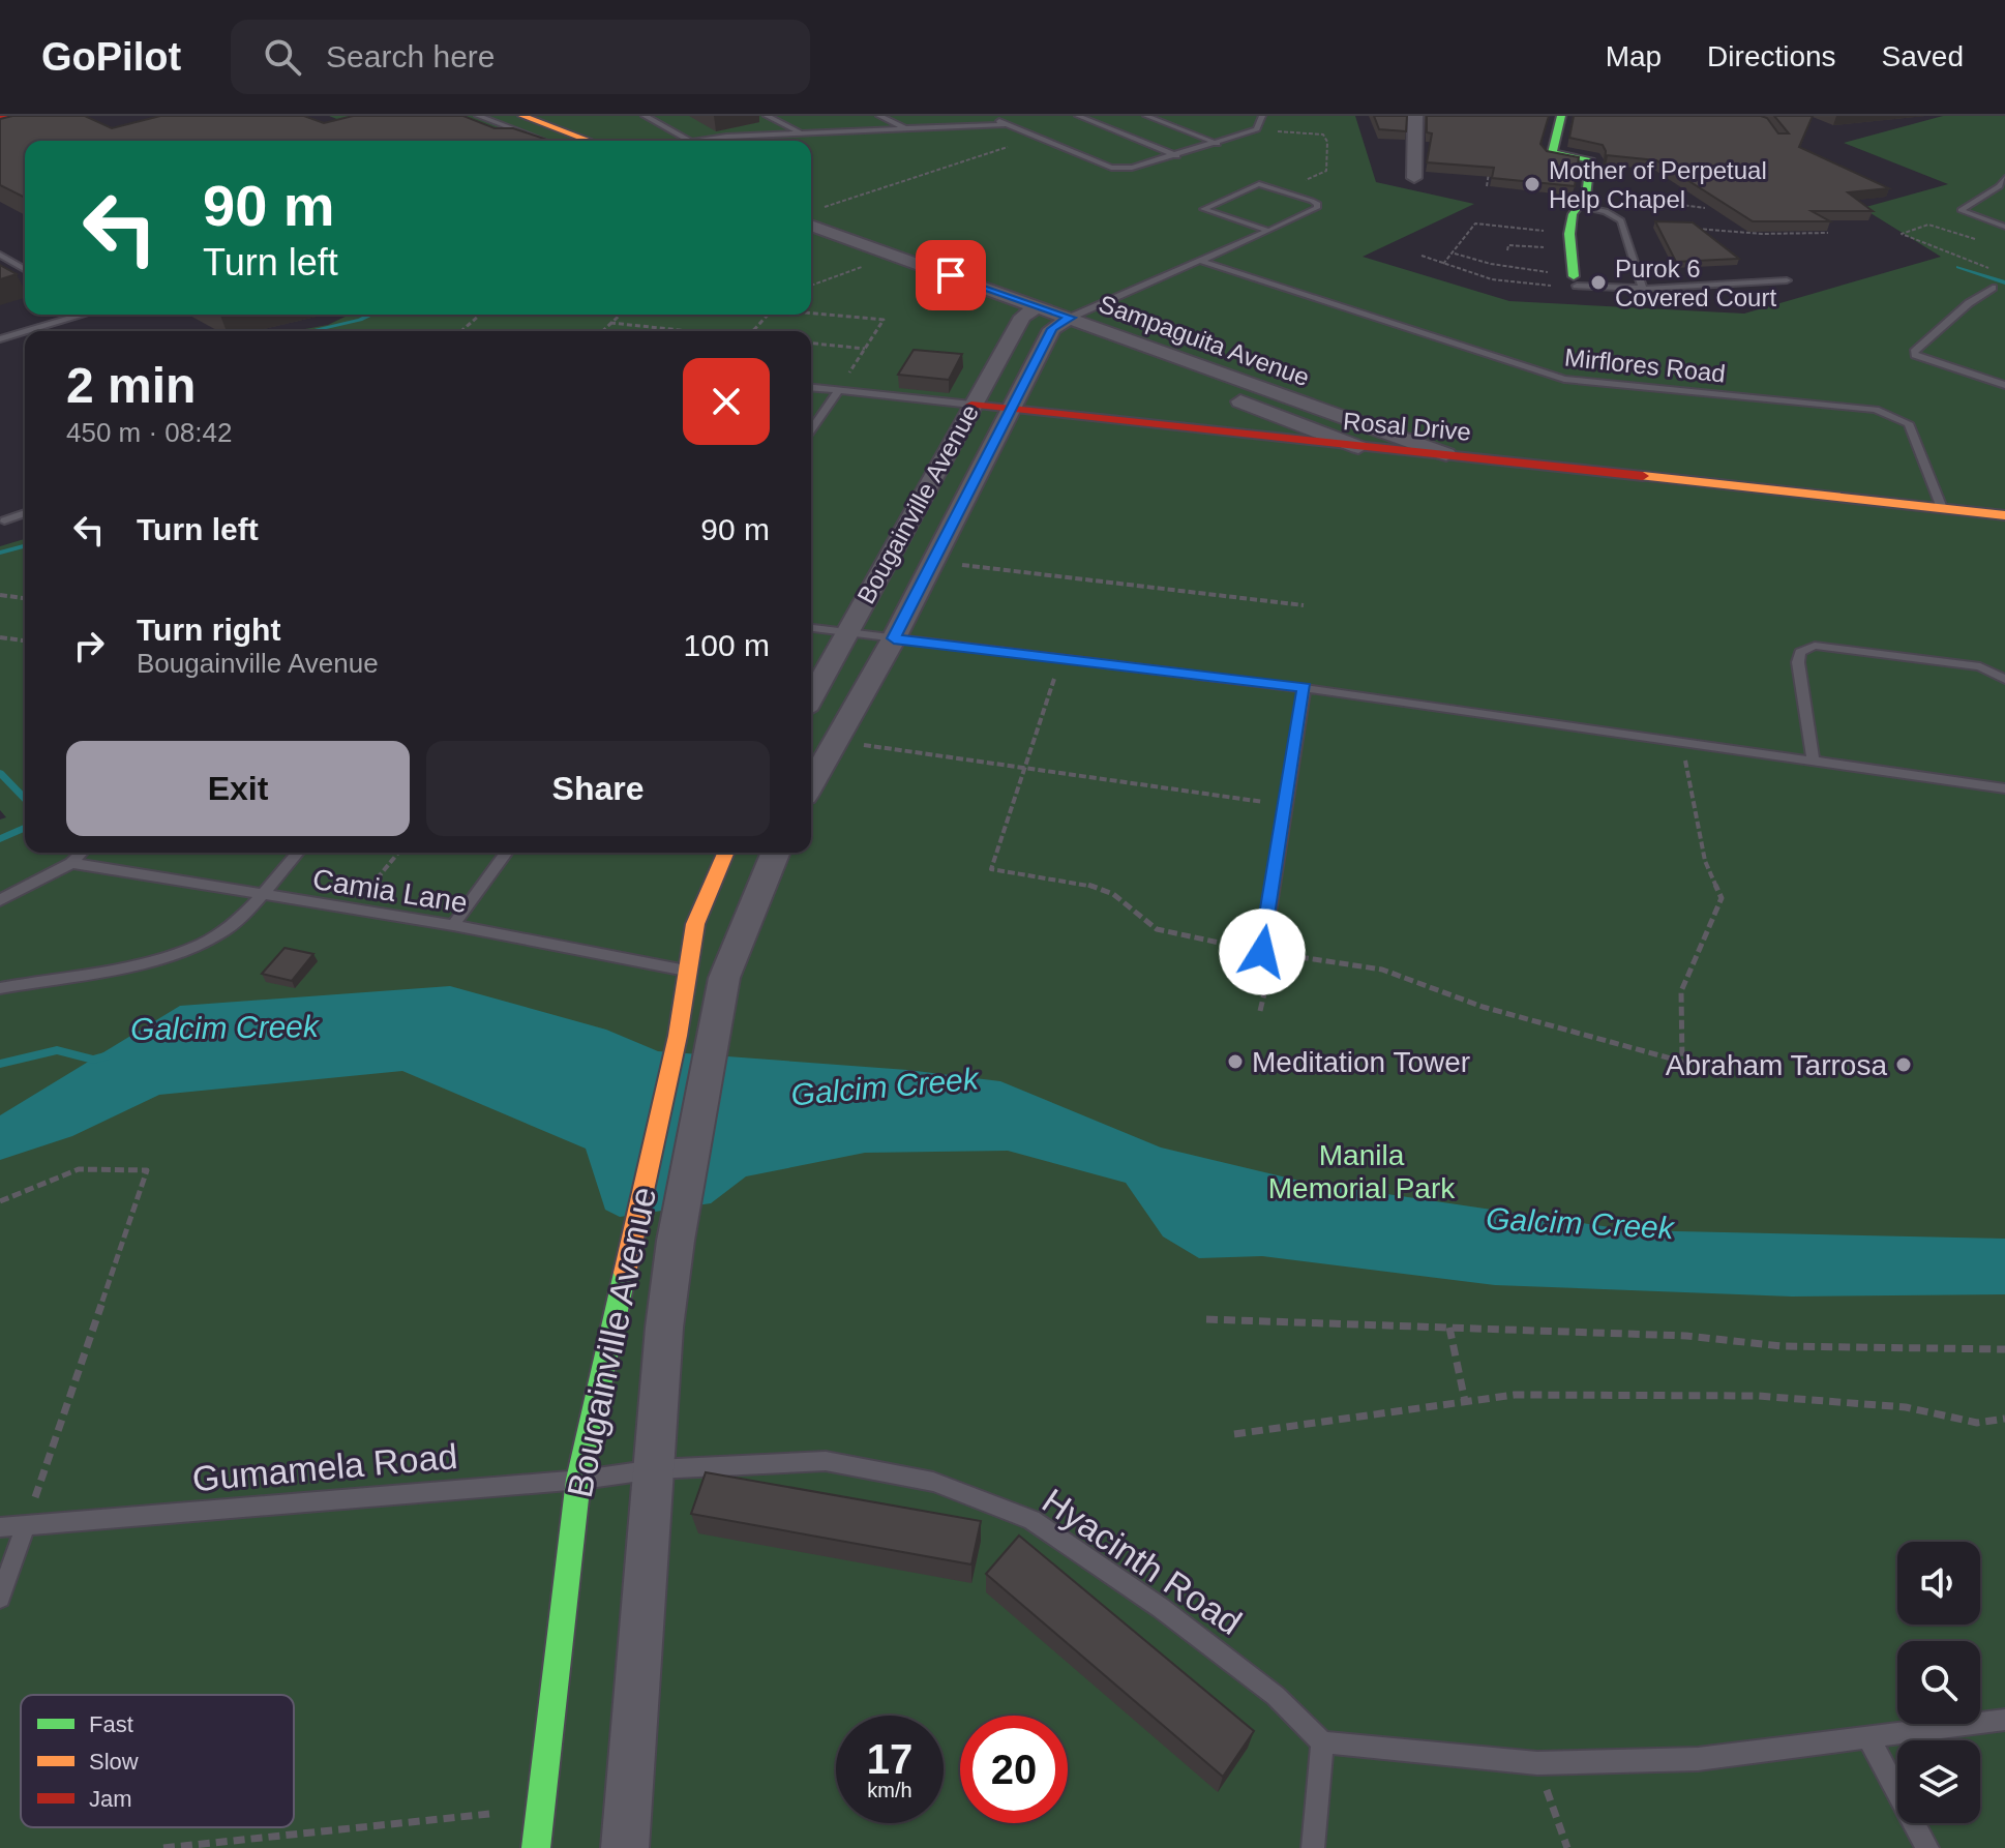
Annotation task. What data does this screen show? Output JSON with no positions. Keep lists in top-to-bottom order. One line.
{"streets":{"street":["Sampaguita Avenue","Rosal Drive","Bougainville Avenue"],"lane":["Mirflores Road","Camia Lane","Gumamela Road","Hyacinth Road"]},"crossings":[["Sampaguita Avenue","Rosal Drive"],["Sampaguita Avenue","Bougainville Avenue"],["Mirflores Road","Rosal Drive"],["Rosal Drive","Bougainville Avenue"],["Bougainville Avenue","Camia Lane"],["Bougainville Avenue","Gumamela Road"],["Bougainville Avenue","Hyacinth Road"],["Gumamela Road","Hyacinth Road"]],"water":["Galcim Creek"],"parks":["Manila Memorial Park"],"places":["Mother of Perpetual Help Chapel","Purok 6 Covered Court","Meditation Tower","Abraham Tarrosa"],"legend":["Fast","Slow","Jam"],"page":{"header":"GoPilot","search":"Search here","nav":["Map","Directions","Saved"],"turn":["90 m","Turn left"],"heading":["2 min","450 m · 08:42"],"list":[{"name":"Turn left","value":"90 m"},{"name":"Turn right","note":"Bougainville Avenue","value":"100 m"}],"buttons":["Exit","Share"],"speed":"17 km/h","limit":"20"}}
